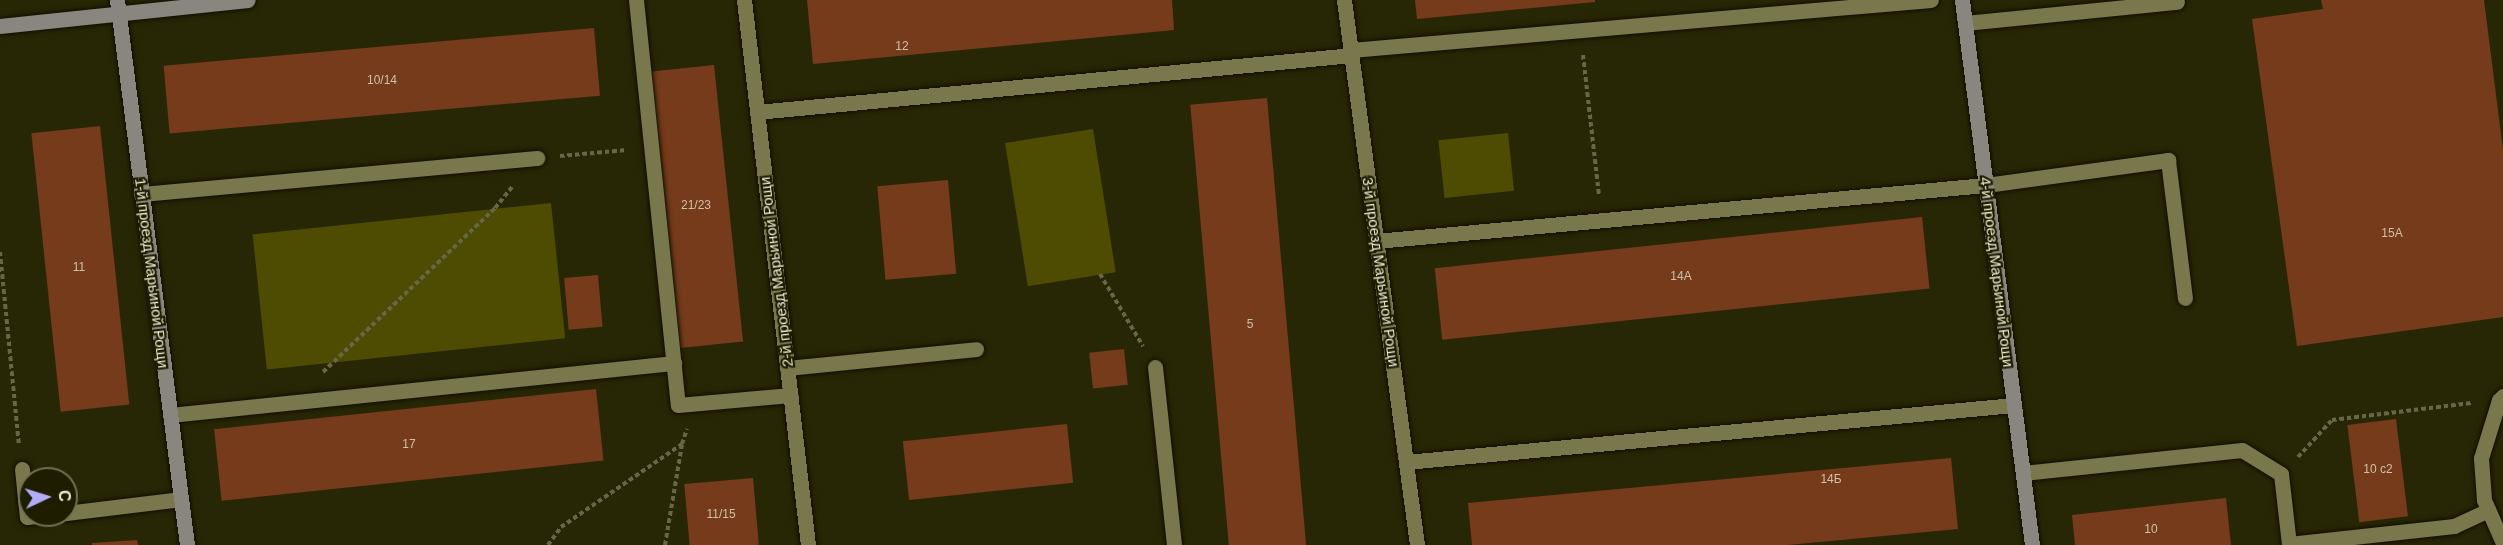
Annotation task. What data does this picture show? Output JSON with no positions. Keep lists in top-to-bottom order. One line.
{"streets":{"street":["2-й проезд Марьиной Рощи","3-й проезд Марьиной Рощи","4-й проезд Марьиной Рощи","1-й проезд Марьиной Рощи"]},"house_numbers":["12","10/14","21/23","15А","11","14А","5","17","10 с2","14Б","11/15","10"],"north":"right"}
